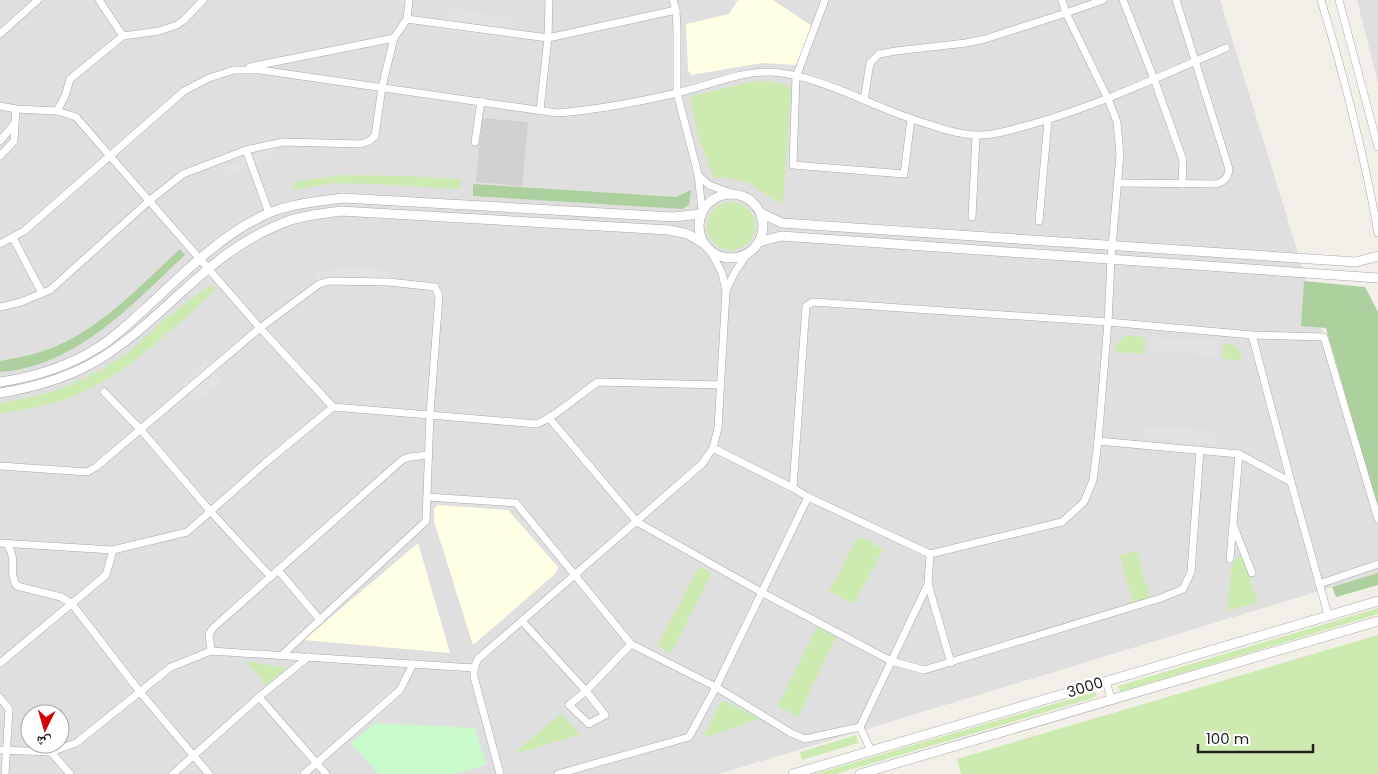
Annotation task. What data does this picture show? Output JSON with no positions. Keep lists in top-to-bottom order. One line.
{"streets":{"street":["3000"]},"scale_bar":"100 m","north":"bottom"}
